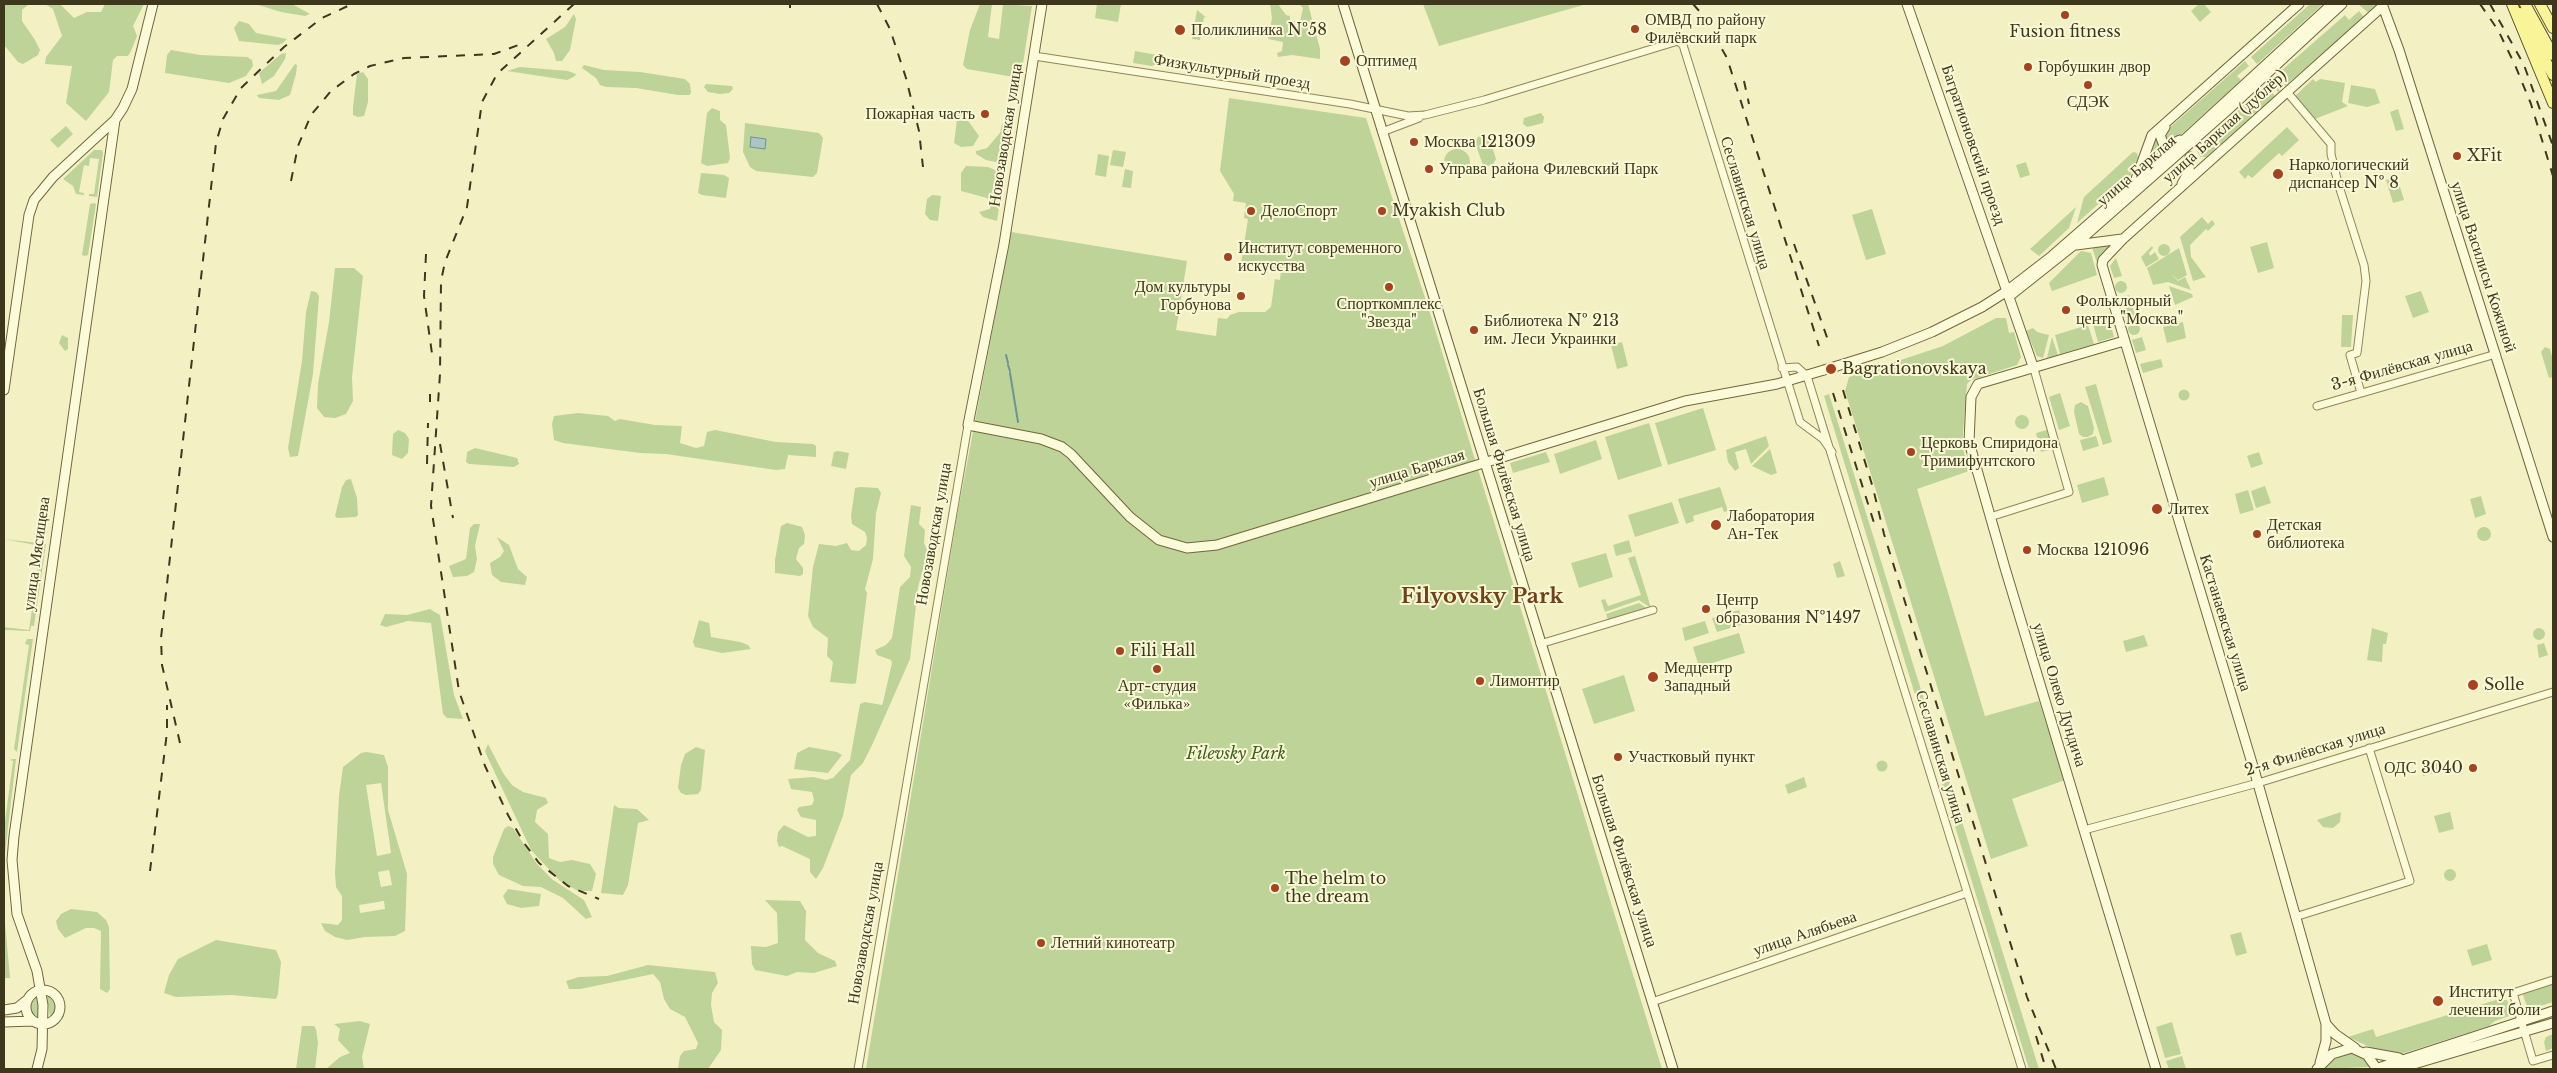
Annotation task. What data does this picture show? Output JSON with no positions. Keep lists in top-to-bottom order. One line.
{"streets":{"street":["Физкультурный проезд","улица Барклая (дублёр)","Новозаводская улица","Багратионовский проезд","улица Барклая","Сеславинская улица","улица Василисы Кожиной","3-я Филёвская улица","Большая Филёвская улица","улица Мясищева","Кастанаевская улица","улица Олеко Дундича","2-я Филёвская улица","улица Алябьева"]},"crossings":[["Физкультурный проезд","Новозаводская улица"],["Физкультурный проезд","Сеславинская улица"],["Физкультурный проезд","Большая Филёвская улица"],["улица Барклая (дублёр)","улица Барклая"],["улица Барклая (дублёр)","улица Василисы Кожиной"],["улица Барклая (дублёр)","Кастанаевская улица"],["Новозаводская улица","улица Барклая"],["Багратионовский проезд","улица Барклая"],["улица Барклая","Сеславинская улица"],["улица Барклая","Большая Филёвская улица"],["Сеславинская улица","улица Алябьева"],["улица Василисы Кожиной","3-я Филёвская улица"],["Большая Филёвская улица","улица Алябьева"],["Кастанаевская улица","улица Олеко Дундича"],["Кастанаевская улица","2-я Филёвская улица"],["улица Олеко Дундича","2-я Филёвская улица"]],"districts":["Filyovsky Park"],"parks":["Filevsky Park"],"places":["Fusion fitness","ОМВД по району Филёвский парк","Поликлиника №58","Оптимед","Горбушкин двор","СДЭК","Пожарная часть","Москва 121309","XFit","Управа района Филевский Парк","Наркологический диспансер № 8","ДелоСпорт","Myakish Club","Институт современного искусства","Спорткомплекс \"Звезда\"","Дом культуры Горбунова","Фольклорный центр \"Москва\"","Библиотека № 213 им. Леси Украинки","Bagrationovskaya","Церковь Спиридона Тримифунтского","Литех","Лаборатория Ан-Тек","Детская библиотека","Москва 121096","Центр образования №1497","Fili Hall","Арт-студия «Филька»","Медцентр Западный","Лимонтир","Solle","Участковый пункт","ОДС 3040","The helm to the dream","Летний кинотеатр","Институт лечения боли"]}
